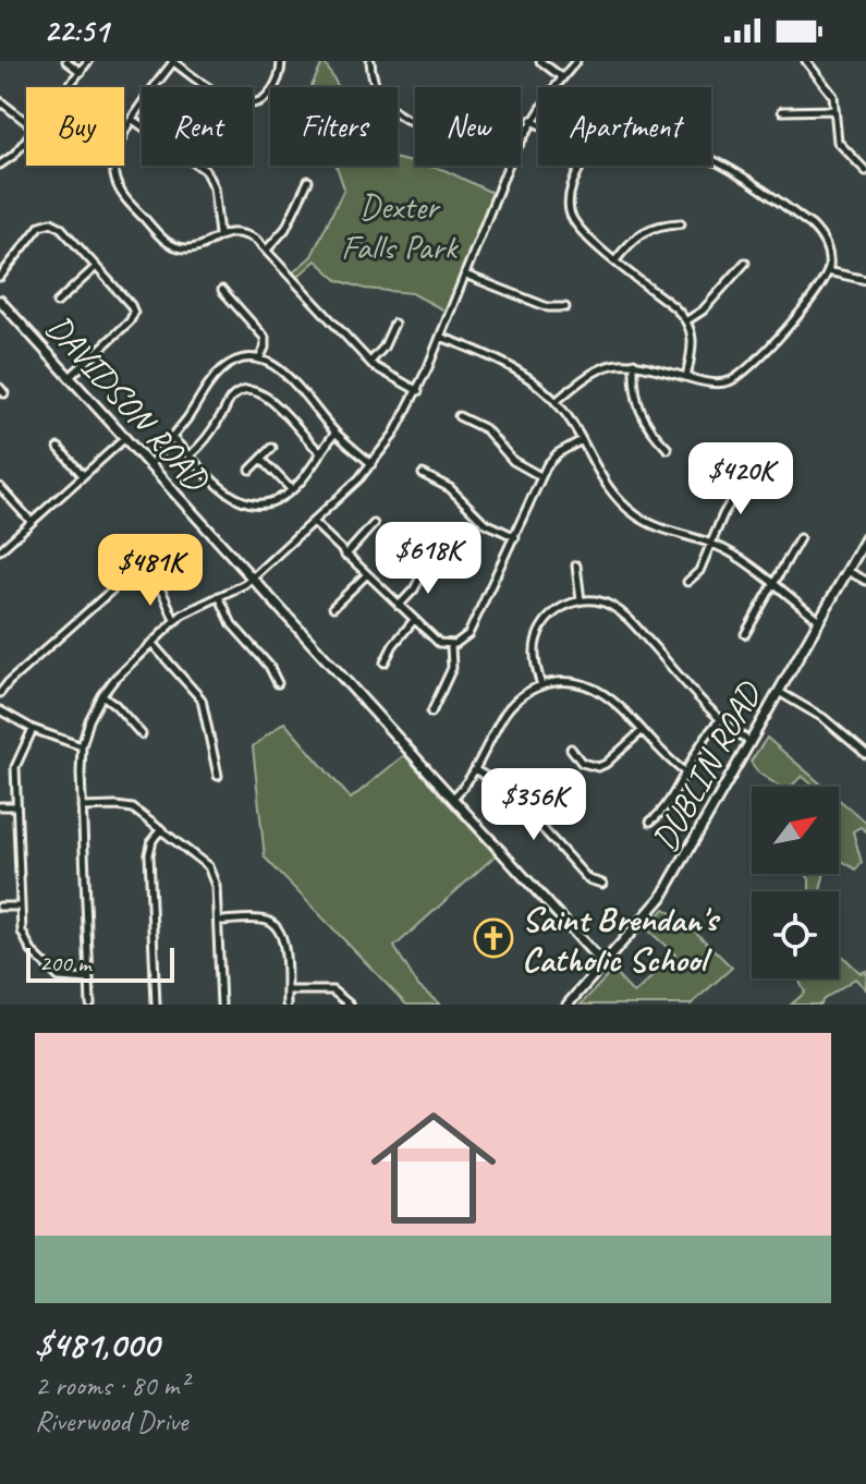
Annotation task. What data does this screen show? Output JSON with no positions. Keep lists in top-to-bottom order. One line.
{"streets":{"main road":["DAVIDSON ROAD","DUBLIN ROAD"]},"crossings":[["DAVIDSON ROAD","DUBLIN ROAD"]],"parks":["Dexter Falls Park"],"places":{"church":["Saint Brendan's Catholic School"]},"scale_bar":"200 m","north":"top right","page":{"status":"22:51","chip":["Buy","Rent","Filters","New","Apartment"],"price":["$420K","$618K","$481K","$356K"],"scale":"200 m","list":[{"name":"$481,000","note":"2 rooms · 80 m² · Riverwood Drive"}]}}
